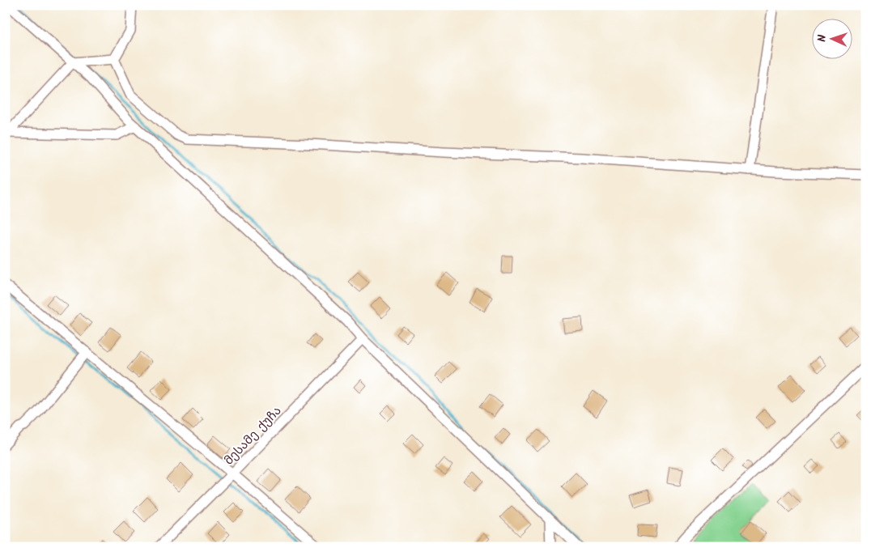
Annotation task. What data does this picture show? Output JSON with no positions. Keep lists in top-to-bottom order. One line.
{"streets":{"street":["მესამე ქუჩა"]},"north":"left"}
